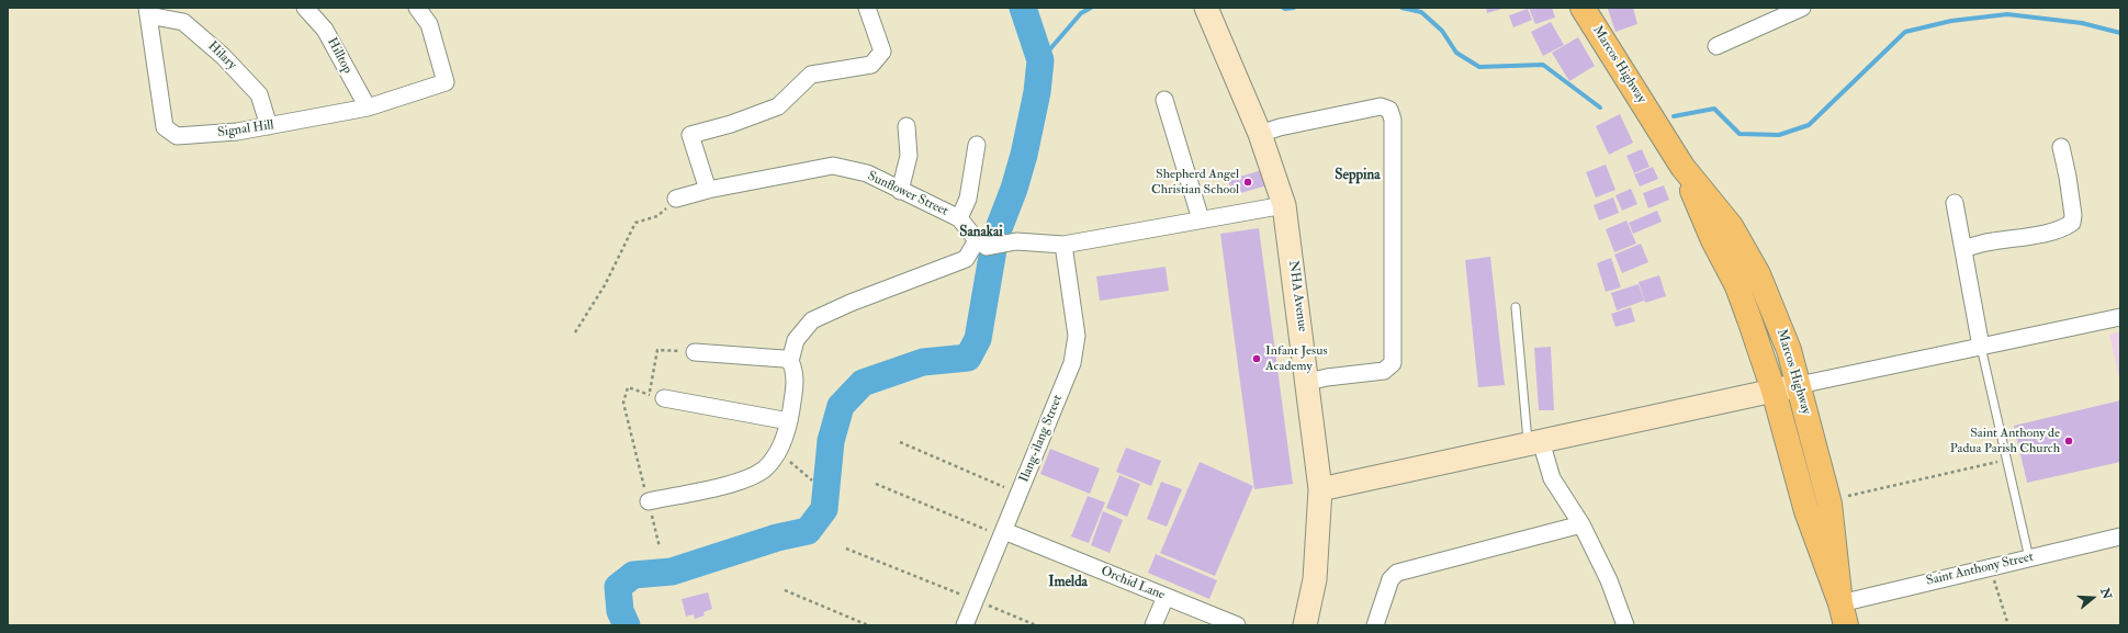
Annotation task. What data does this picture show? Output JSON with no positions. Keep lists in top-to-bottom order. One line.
{"streets":{"main road":["Marcos Highway"],"street":["Hilary","Hilltop","Signal Hill","Sunflower Street","NHA Avenue","Ilang-ilang Street","Saint Anthony Street","Orchid Lane"]},"crossings":[["Hilary","Signal Hill"],["Hilltop","Signal Hill"],["Marcos Highway","Saint Anthony Street"],["Ilang-ilang Street","Orchid Lane"]],"districts":["Seppina","Sanakai","Imelda"],"places":["Shepherd Angel Christian School","Infant Jesus Academy","Saint Anthony de Padua Parish Church"],"north":"right"}
